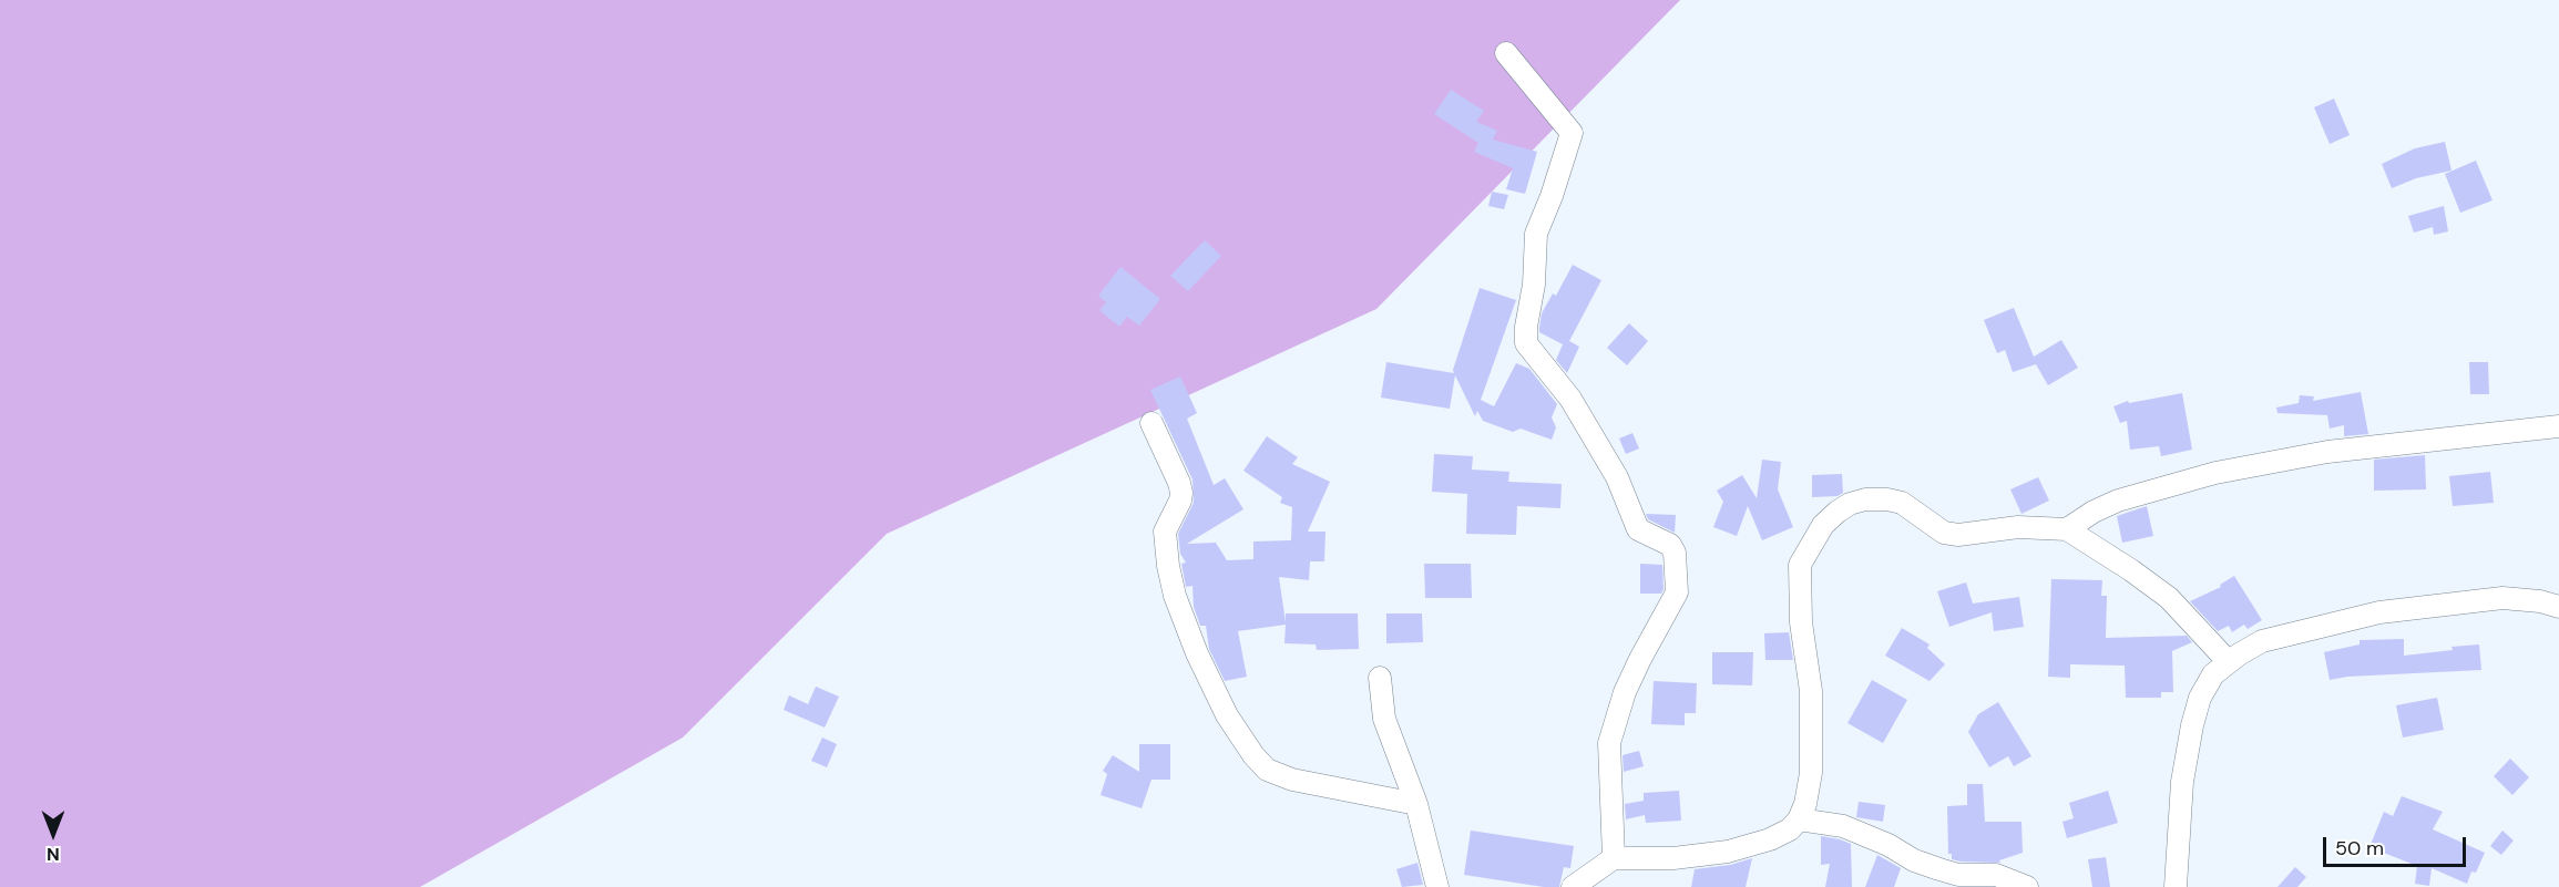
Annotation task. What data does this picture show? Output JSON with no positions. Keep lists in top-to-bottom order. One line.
{"scale_bar":"50 m","north":"bottom"}
